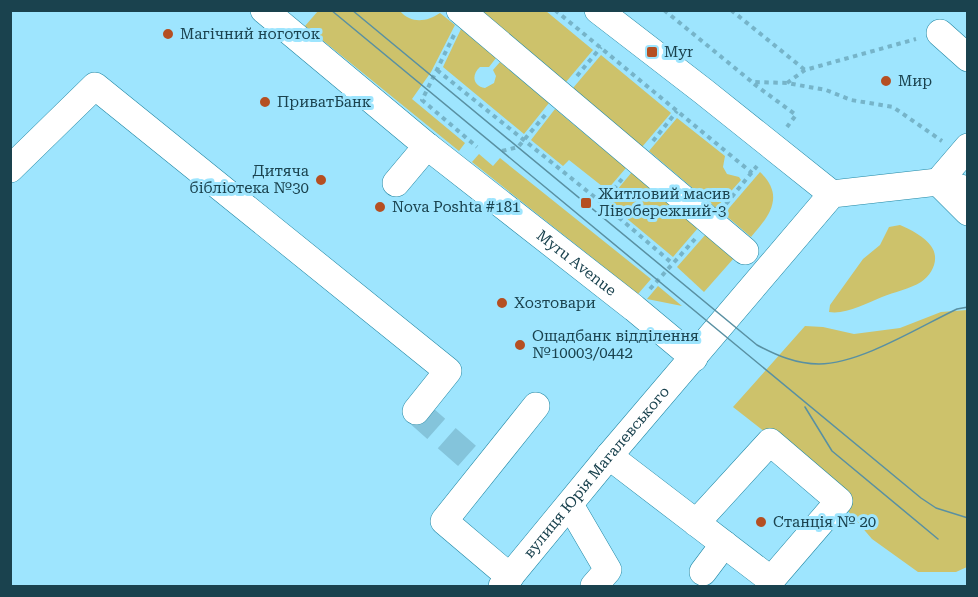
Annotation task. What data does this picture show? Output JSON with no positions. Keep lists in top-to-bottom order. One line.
{"streets":{"street":["Myru Avenue","вулиця Юрія Магалевського"]},"crossings":[["Myru Avenue","вулиця Юрія Магалевського"]],"places":{"other":["Магічний ноготок","Мир","ПриватБанк","Дитяча бібліотека №30","Nova Poshta #181","Хозтовари","Ощадбанк відділення №10003/0442","Станція № 20"],"transit":["Myr","Житловий масив Лівобережний-3"]}}
